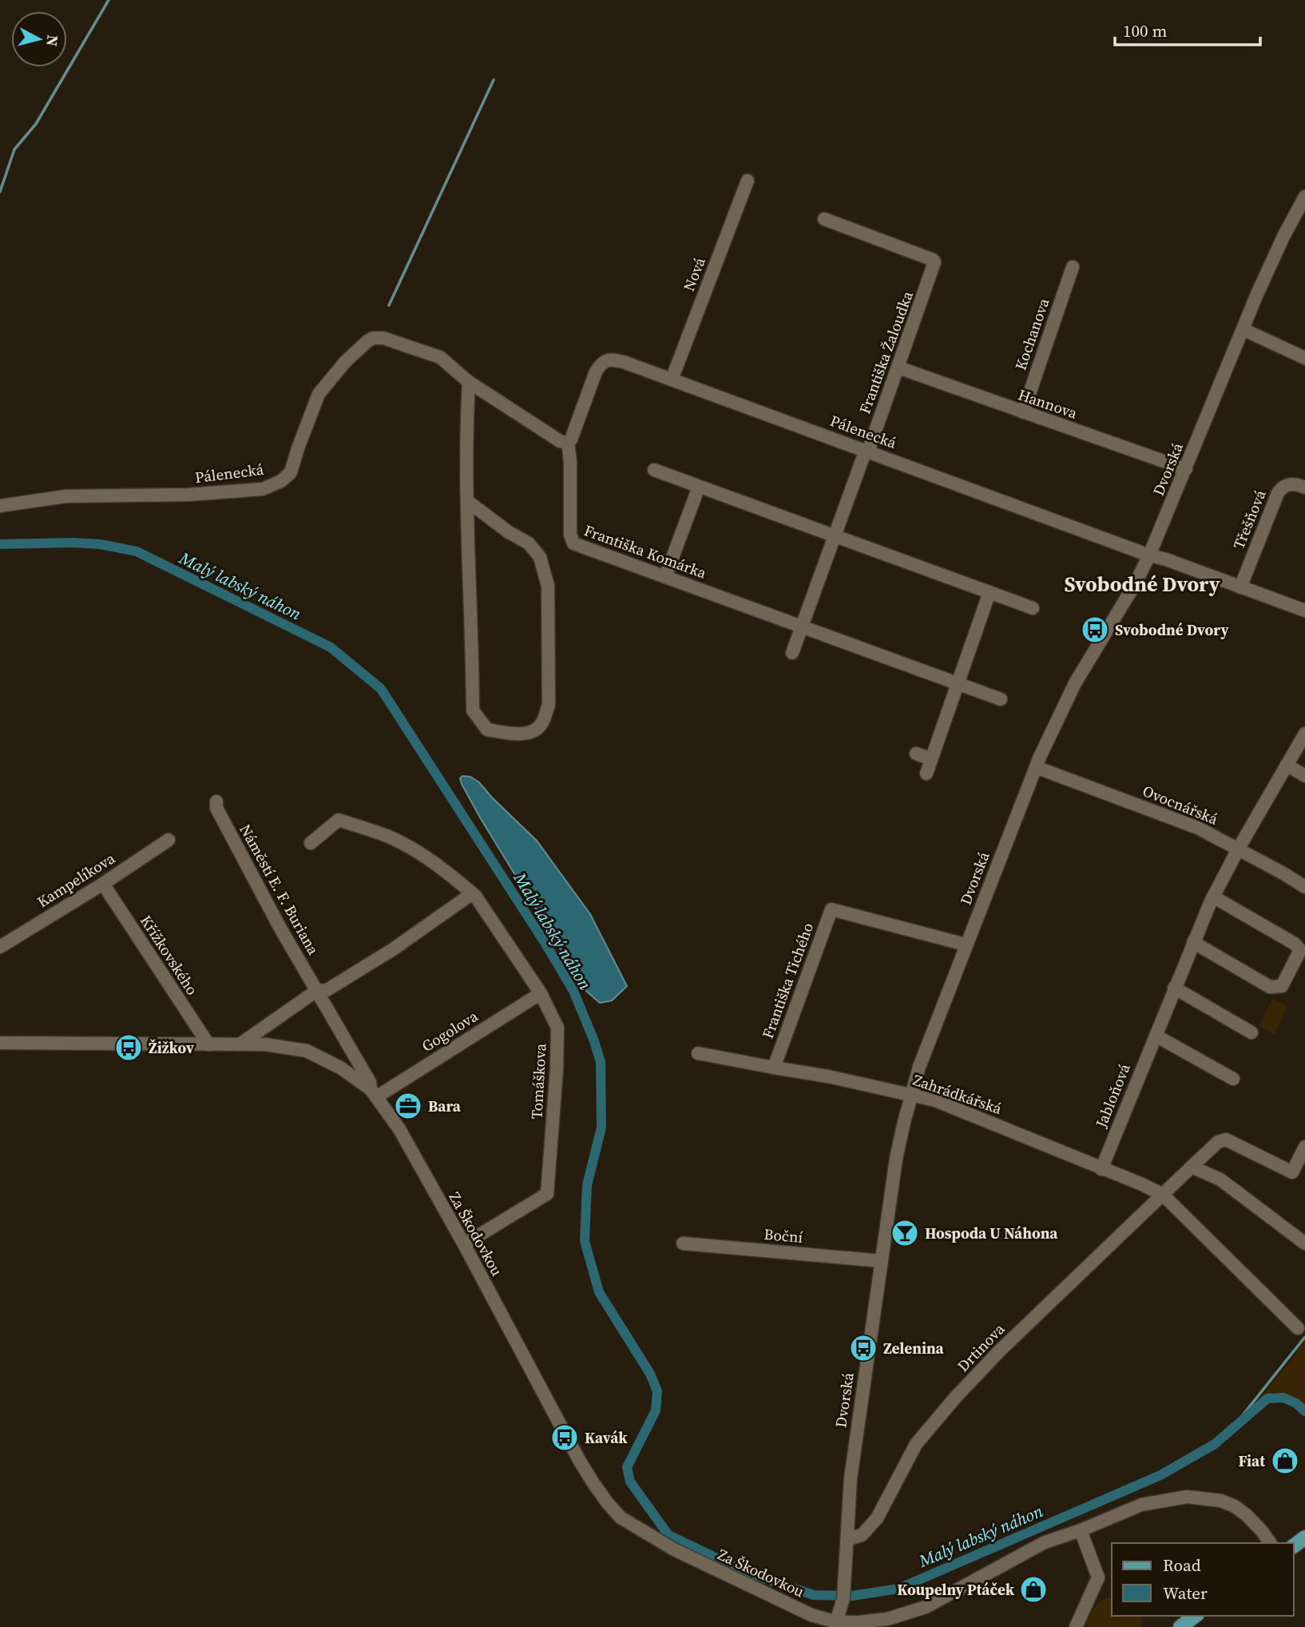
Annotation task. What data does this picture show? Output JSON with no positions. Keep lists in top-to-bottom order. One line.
{"streets":{"street":["Nová","Kochanova","Františka Žaloudka","Hannova","Pálenecká","Dvorská","Třešňová","Františka Komárka","Ovocnářská","Kampelíkova","Náměstí E. F. Buriana","Křížkovského","Františka Tichého","Gogolova","Tomáškova","Zahrádkářská","Jabloňová","Za Škodovkou","Boční","Drtinova"]},"crossings":[["Nová","Pálenecká"],["Kochanova","Hannova"],["Františka Žaloudka","Hannova"],["Františka Žaloudka","Pálenecká"],["Hannova","Dvorská"],["Pálenecká","Dvorská"],["Pálenecká","Třešňová"],["Pálenecká","Františka Komárka"],["Dvorská","Ovocnářská"],["Dvorská","Františka Tichého"],["Dvorská","Zahrádkářská"],["Dvorská","Za Škodovkou"],["Dvorská","Boční"],["Dvorská","Drtinova"],["Ovocnářská","Jabloňová"],["Kampelíkova","Křížkovského"],["Křížkovského","Za Škodovkou"],["Františka Tichého","Zahrádkářská"],["Gogolova","Tomáškova"],["Gogolova","Za Škodovkou"],["Tomáškova","Za Škodovkou"],["Zahrádkářská","Jabloňová"],["Zahrádkářská","Drtinova"]],"districts":["Svobodné Dvory"],"water":["Malý labský náhon"],"places":{"bus stop":["Svobodné Dvory","Žižkov","Zelenina","Kavák"],"office":["Bara"],"bar":["Hospoda U Náhona"],"shop":["Fiat","Koupelny Ptáček"]},"legend":["Road","Water"],"scale_bar":"100 m","north":"right"}
